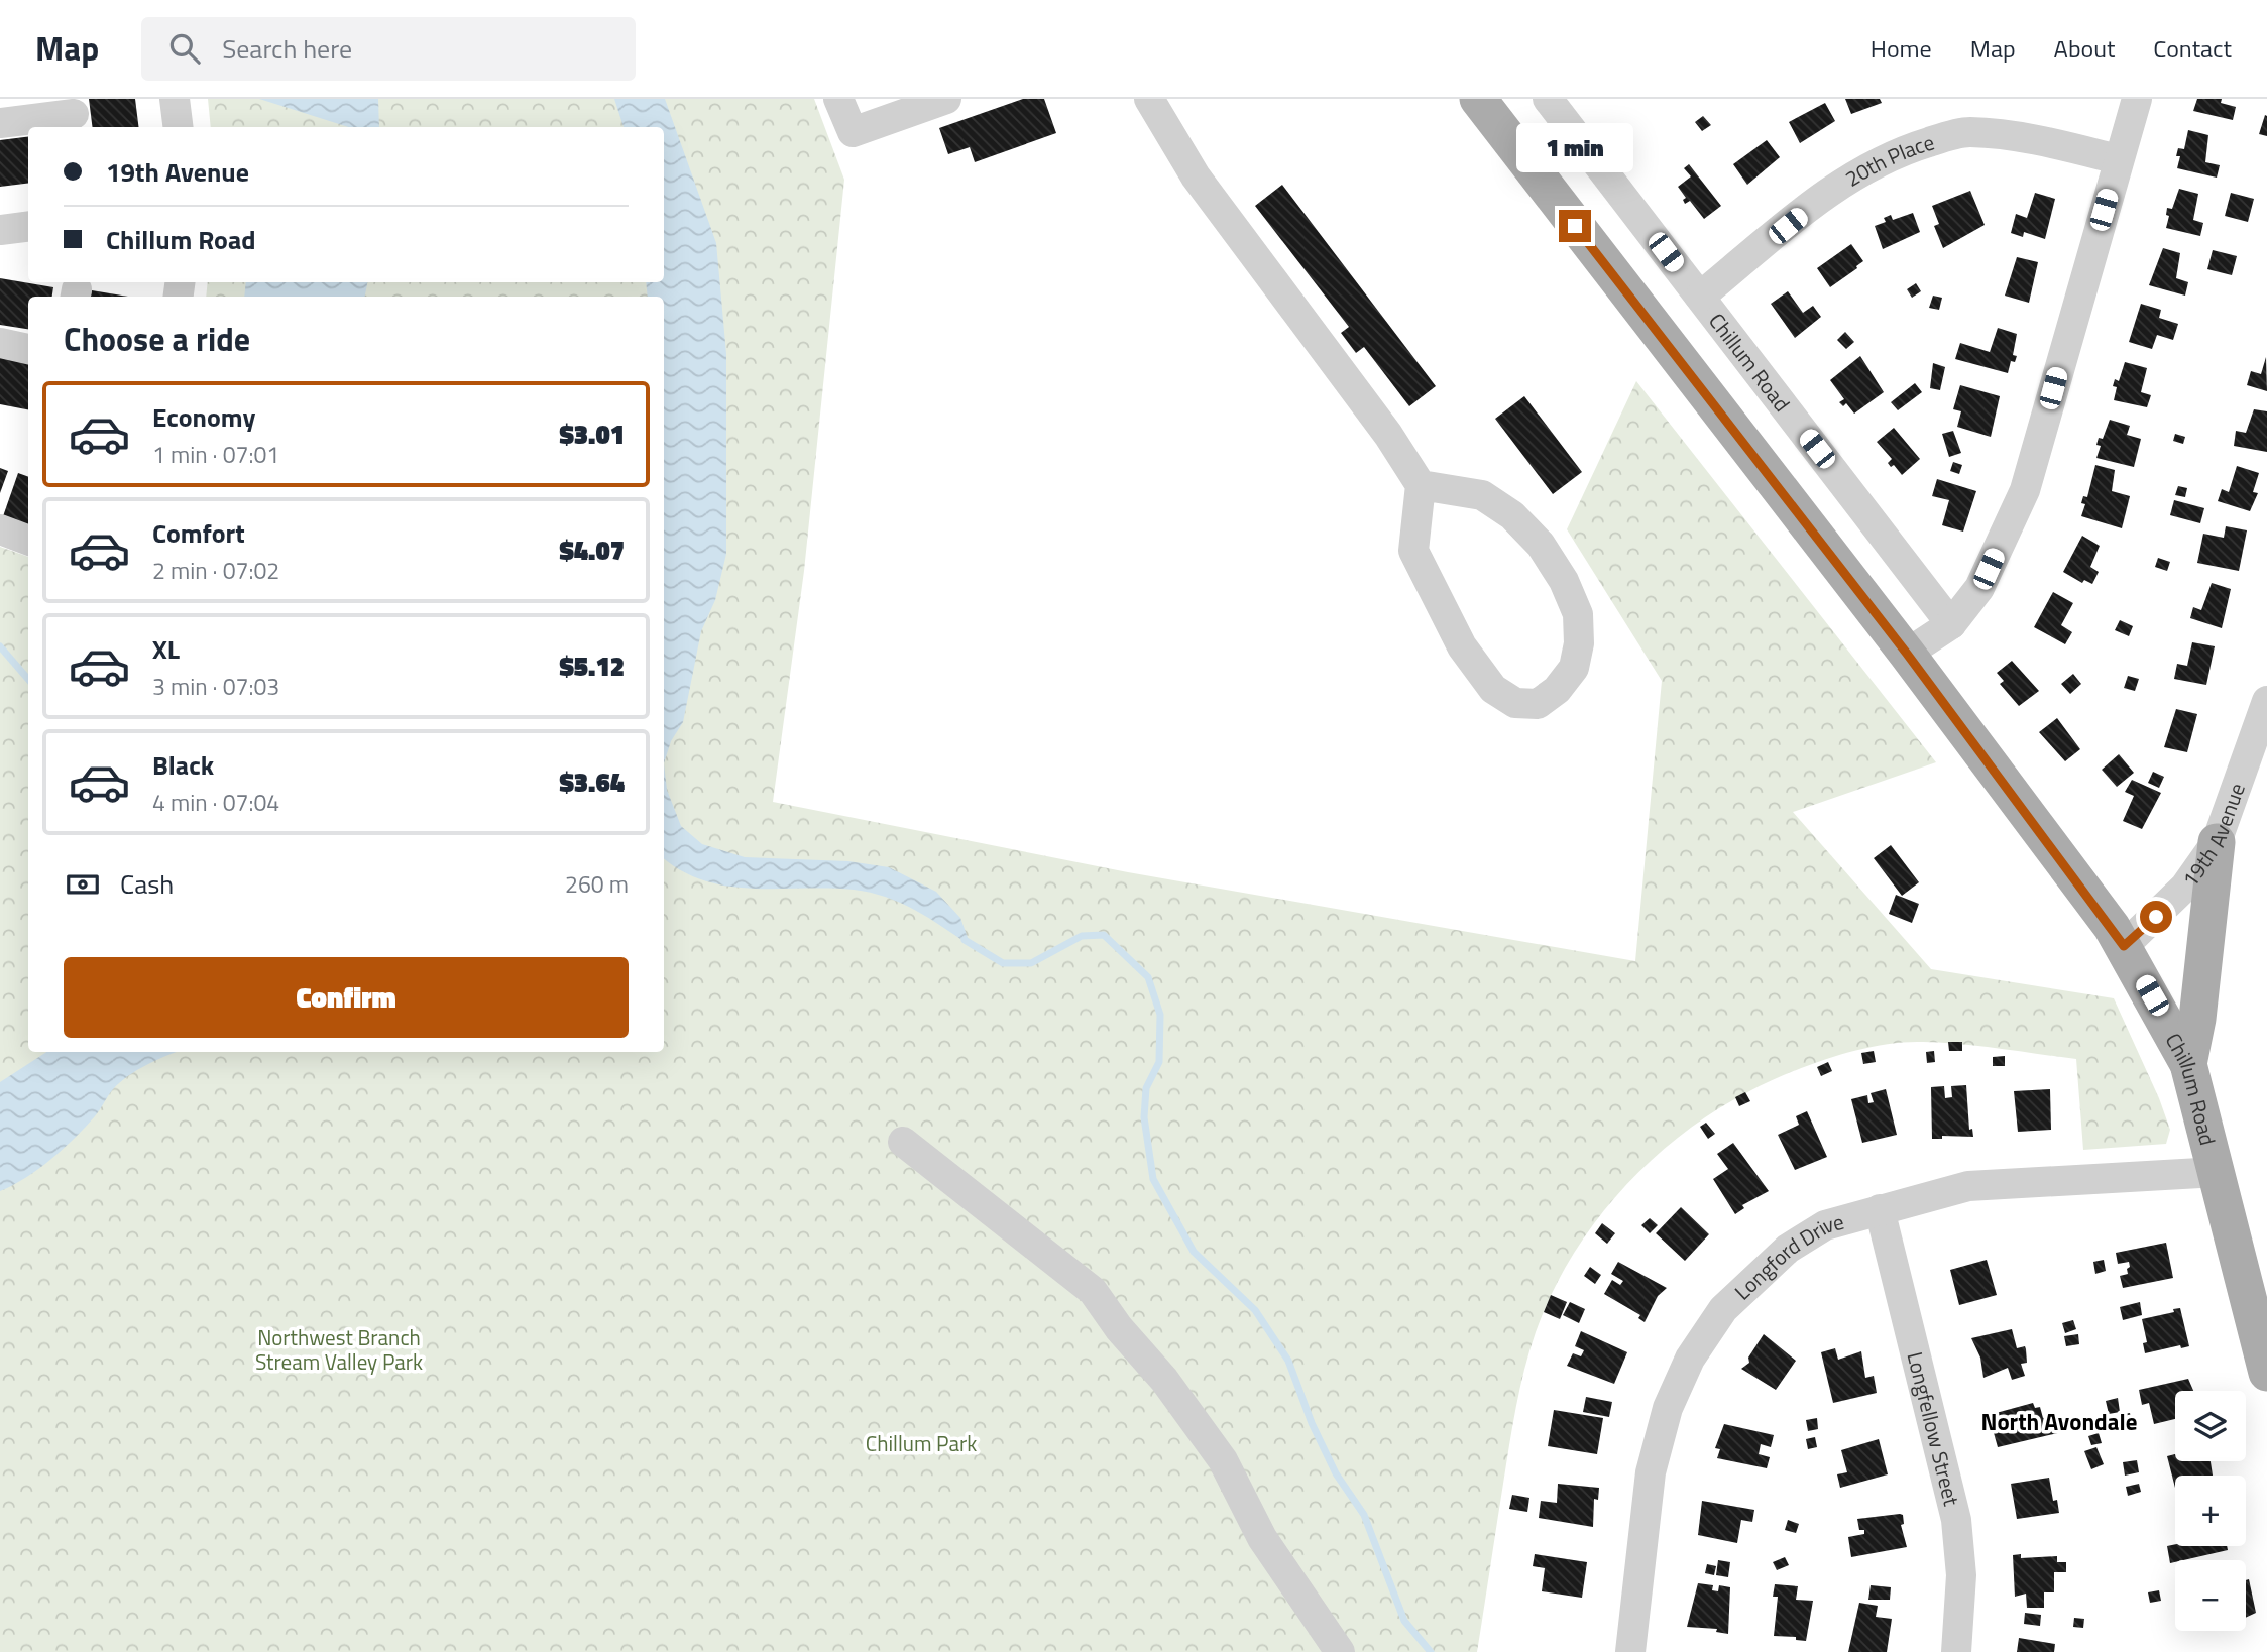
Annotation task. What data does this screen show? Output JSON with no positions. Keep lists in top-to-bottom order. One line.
{"streets":{"main road":["Chillum Road"],"street":["20th Place","19th Avenue","Longford Drive","Longfellow Street"]},"crossings":[["20th Place","Chillum Road"],["Chillum Road","19th Avenue"],["Chillum Road","Longford Drive"],["Longford Drive","Longfellow Street"]],"districts":["North Avondale"],"parks":["Northwest Branch Stream Valley Park","Chillum Park"],"page":{"header":"Map","search":"Search here","nav":["Home","Map","About","Contact"],"bubble":"1 min","banner":["19th Avenue","Chillum Road"],"heading":"Choose a ride","list":[{"name":"Economy","note":"1 min · 07:01","value":"$3.01"},{"name":"Comfort","note":"2 min · 07:02","value":"$4.07"},{"name":"XL","note":"3 min · 07:03","value":"$5.12"},{"name":"Black","note":"4 min · 07:04","value":"$3.64"}],"pay":["Cash","260 m"],"buttons":"Confirm","map_buttons":["+","−"]}}
